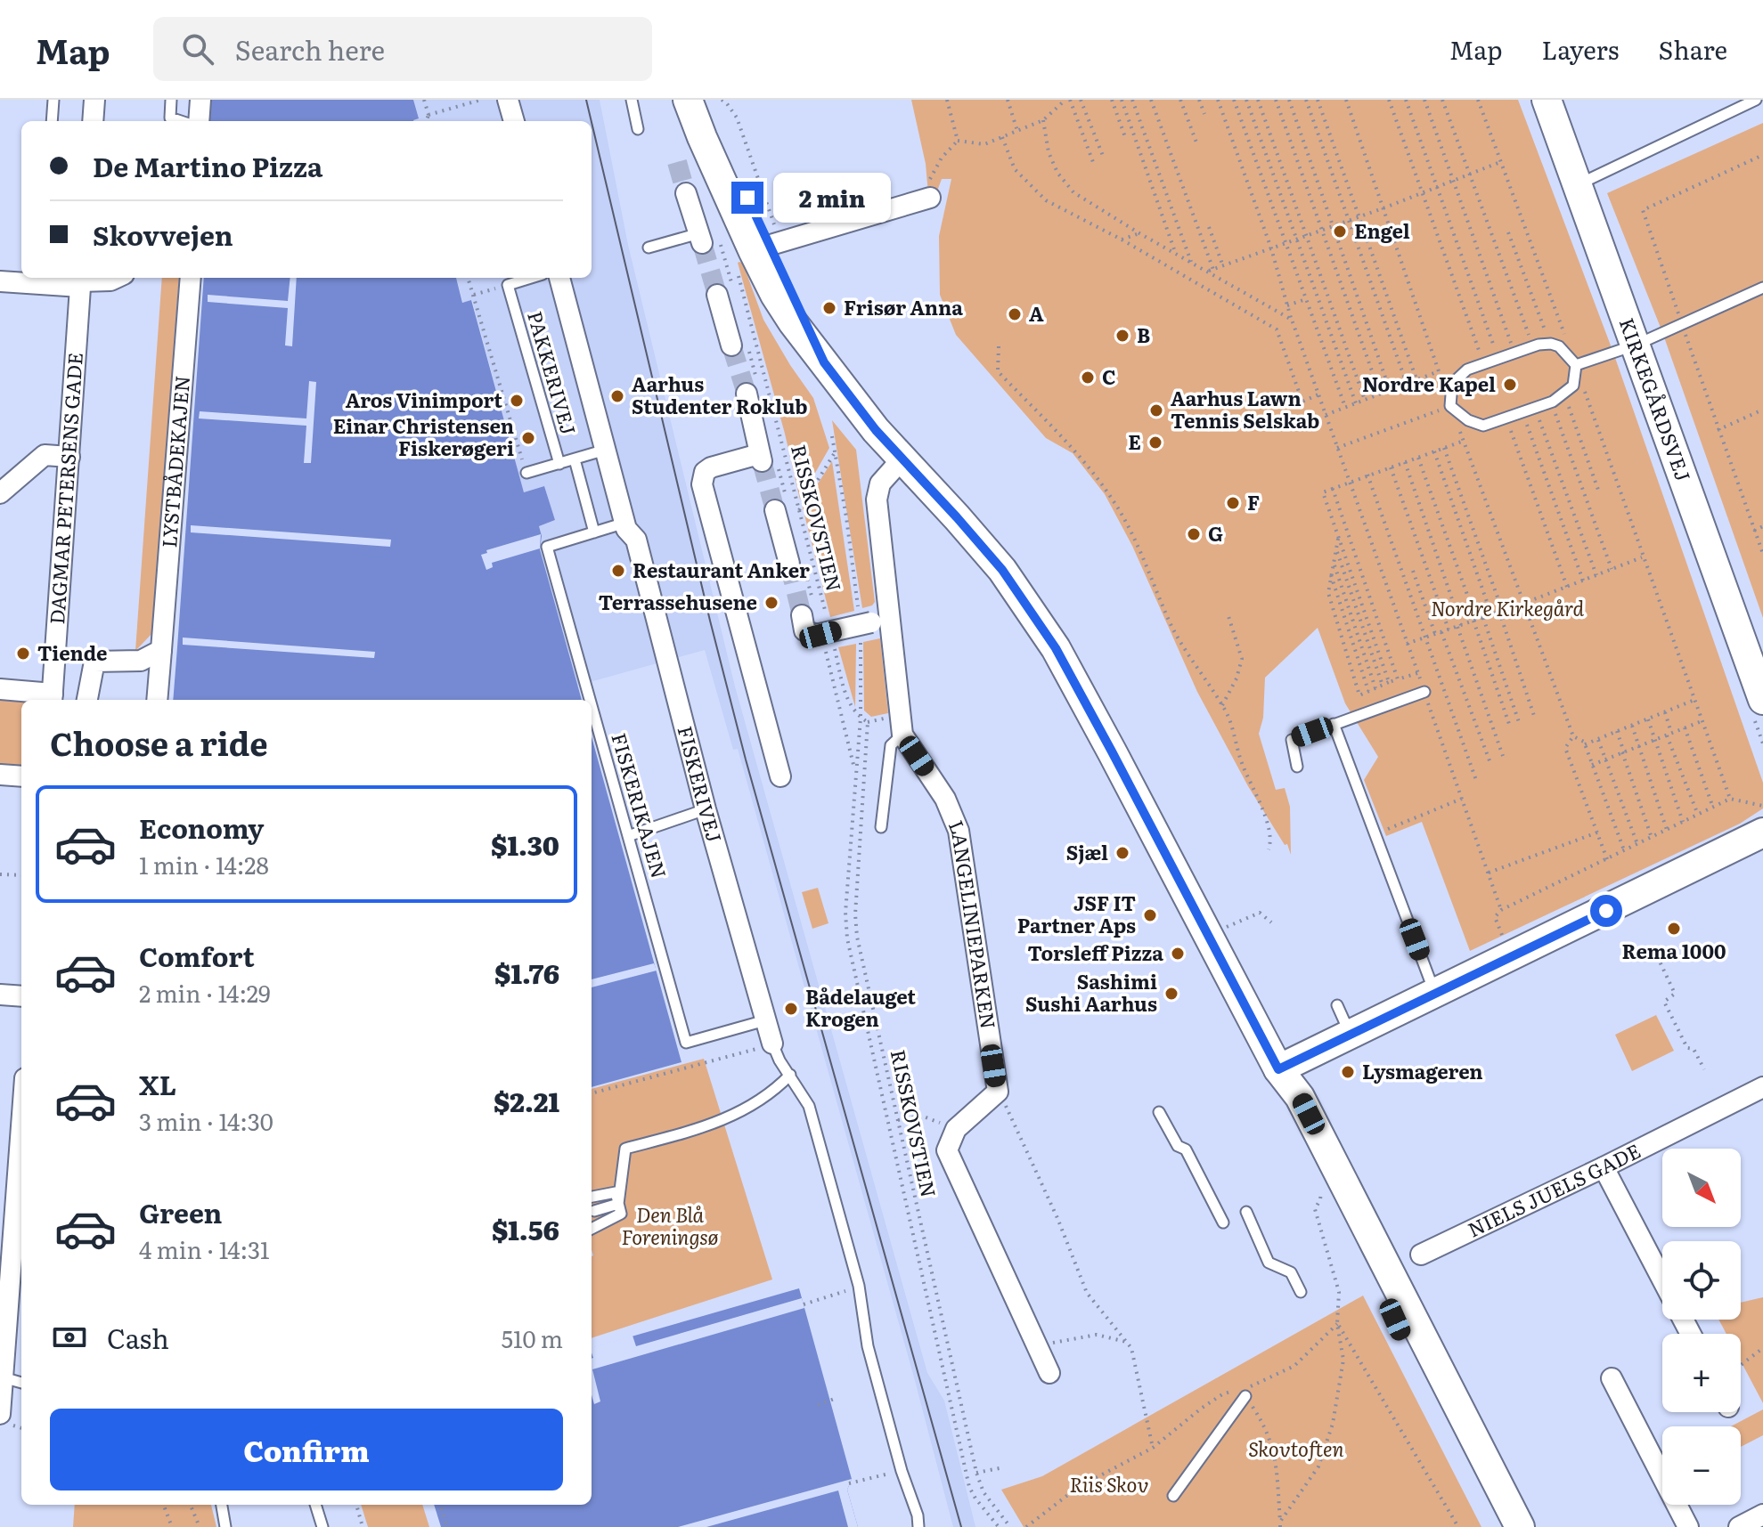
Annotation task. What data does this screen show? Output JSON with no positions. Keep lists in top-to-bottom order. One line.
{"streets":{"street":["KIRKEGÅRDSVEJ","LYSTBÅDEKAJEN","DAGMAR PETERSENS GADE","FISKERIVEJ","LANGELINIEPARKEN","NIELS JUELS GADE"],"lane":["PAKKERIVEJ","FISKERIKAJEN"],"path":["RISSKOVSTIEN"]},"crossings":[["PAKKERIVEJ","FISKERIVEJ"],["RISSKOVSTIEN","LANGELINIEPARKEN"],["FISKERIVEJ","FISKERIKAJEN"]],"parks":["Nordre Kirkegård","Den Blå Foreningsø","Skovtoften","Riis Skov"],"places":["Engel","Frisør Anna","A","B","C","Nordre Kapel","Aarhus Studenter Roklub","Aros Vinimport","Aarhus Lawn Tennis Selskab","Einar Christensen Fiskerøgeri","E","F","G","Restaurant Anker","Terrassehusene","Tiende","Sjæl","JSF IT Partner Aps","Rema 1000","Torsleff Pizza","Sashimi Sushi Aarhus","Bådelauget Krogen","Lysmageren"],"north":"bottom right","page":{"header":"Map","search":"Search here","nav":["Map","Layers","Share"],"banner":["De Martino Pizza","Skovvejen"],"bubble":"2 min","heading":"Choose a ride","list":[{"name":"Economy","note":"1 min · 14:28","value":"$1.30"},{"name":"Comfort","note":"2 min · 14:29","value":"$1.76"},{"name":"XL","note":"3 min · 14:30","value":"$2.21"},{"name":"Green","note":"4 min · 14:31","value":"$1.56"}],"map_buttons":["+","−"],"pay":["Cash","510 m"],"buttons":"Confirm"}}
